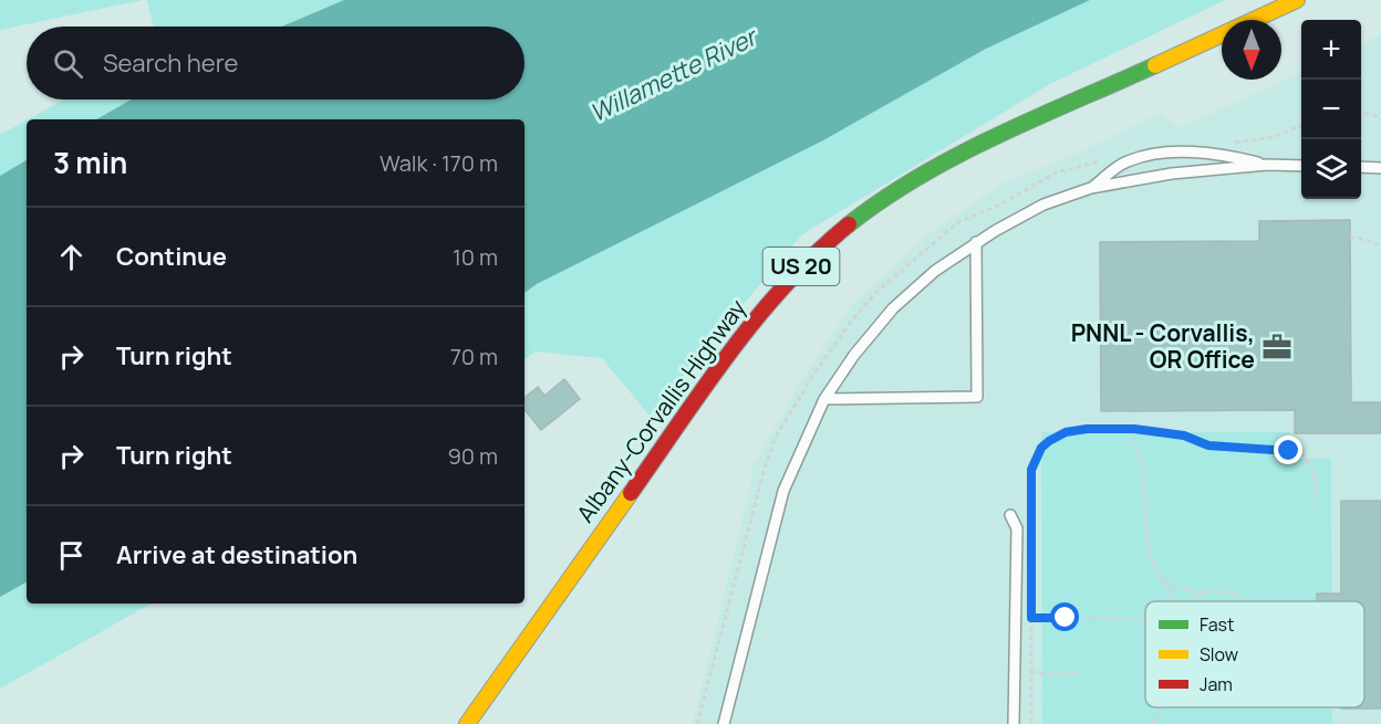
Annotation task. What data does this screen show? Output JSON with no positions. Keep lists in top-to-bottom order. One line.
{"streets":{"highway":["US 20","Albany-Corvallis Highway"]},"water":["Willamette River"],"places":{"office":["PNNL - Corvallis, OR Office"]},"legend":["Fast","Slow","Jam"],"north":"bottom","page":{"map_buttons":["+","−"],"search":"Search here","heading":["3 min","Walk · 170 m"],"list":[["Continue","10 m"],["Turn right","70 m"],["Turn right","90 m"],"Arrive at destination"]}}
